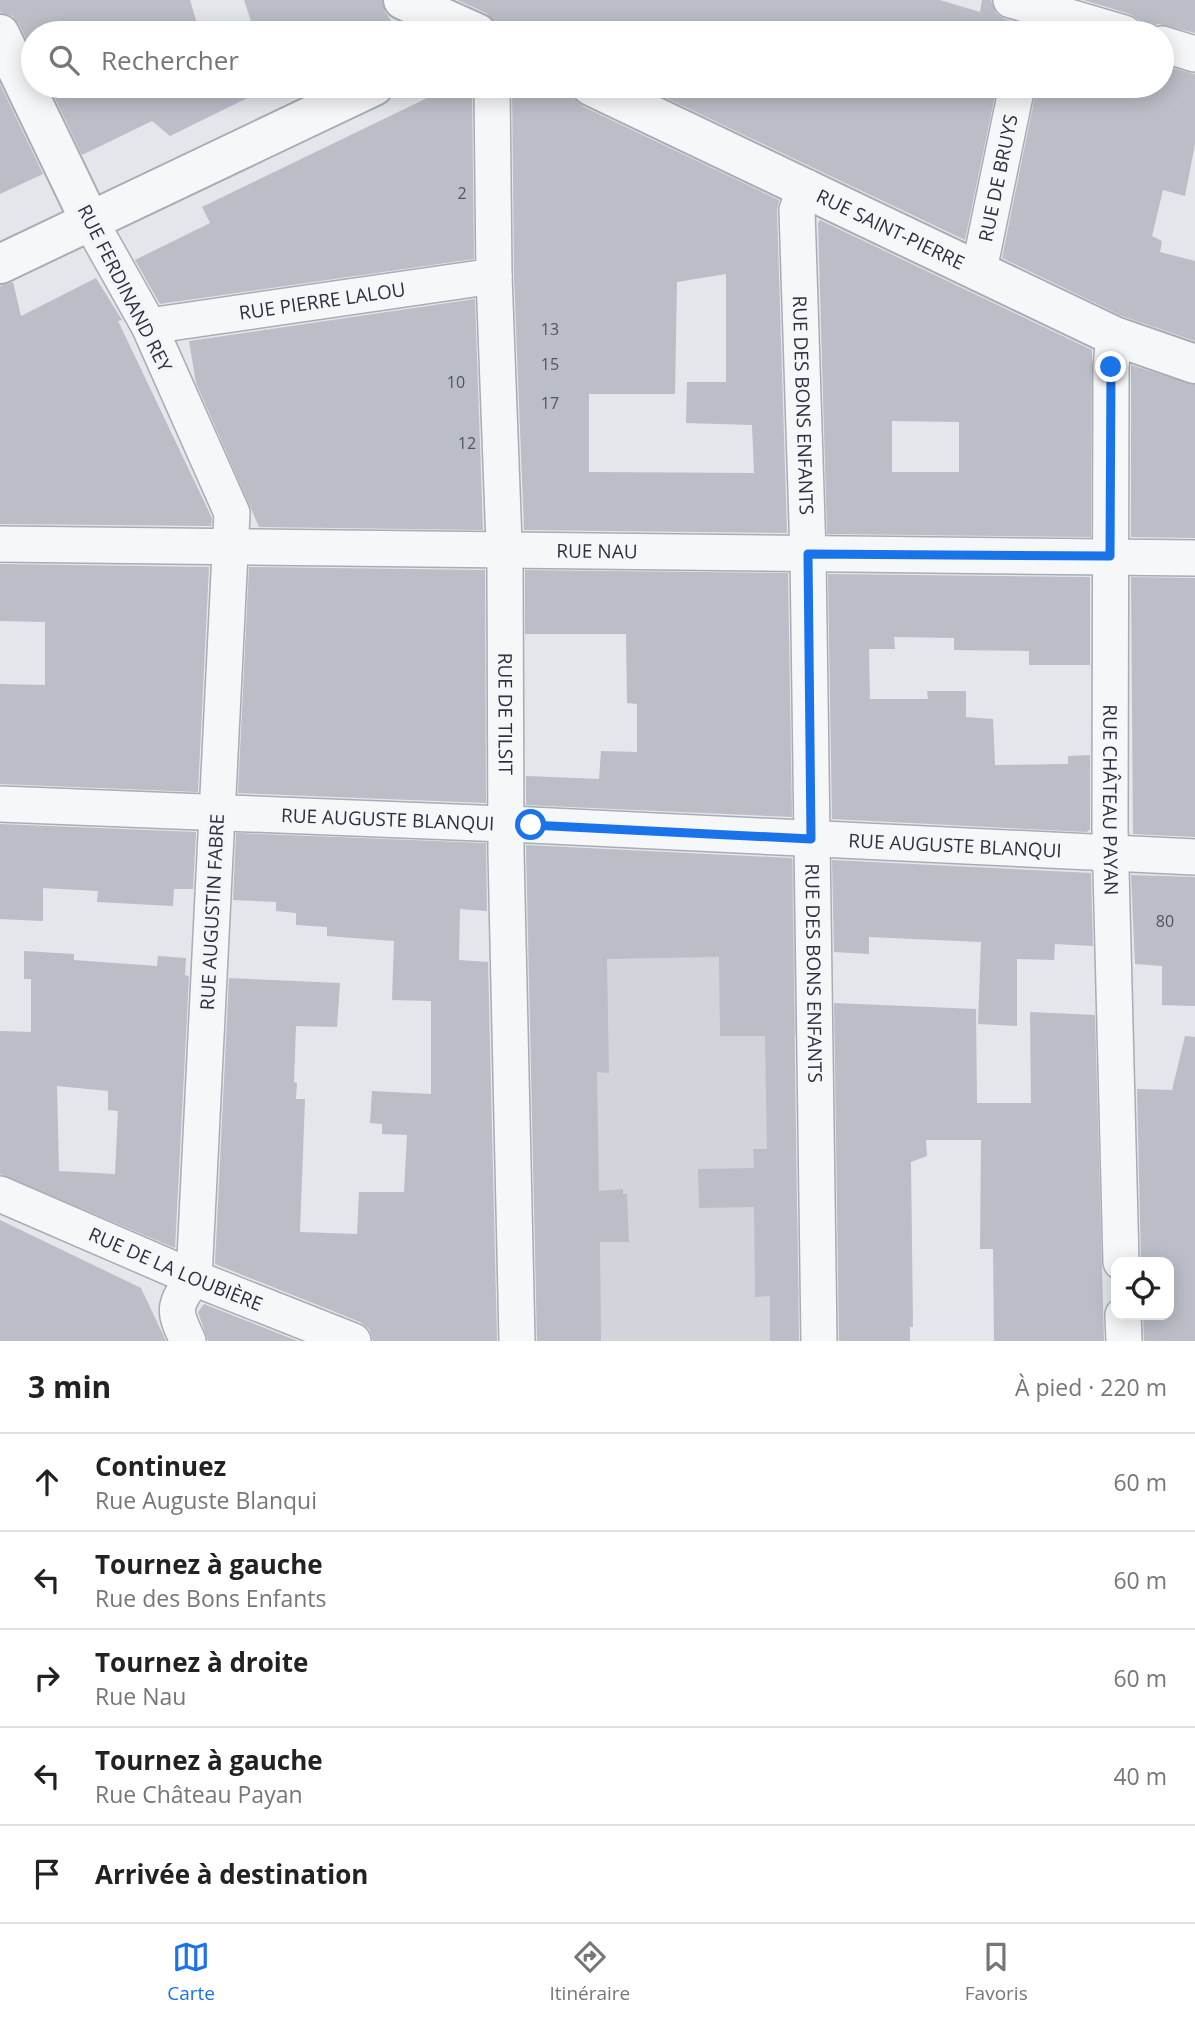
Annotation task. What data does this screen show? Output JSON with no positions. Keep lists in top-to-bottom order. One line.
{"streets":{"street":["RUE DE BRUYS","RUE SAINT-PIERRE","RUE FERDINAND REY","RUE PIERRE LALOU","RUE DES BONS ENFANTS","RUE NAU","RUE DE TILSIT","RUE CHÂTEAU PAYAN","RUE AUGUSTE BLANQUI","RUE AUGUSTIN FABRE","RUE DE LA LOUBIÈRE"]},"crossings":[["RUE DE BRUYS","RUE SAINT-PIERRE"],["RUE SAINT-PIERRE","RUE DES BONS ENFANTS"],["RUE SAINT-PIERRE","RUE CHÂTEAU PAYAN"],["RUE FERDINAND REY","RUE PIERRE LALOU"],["RUE FERDINAND REY","RUE NAU"],["RUE FERDINAND REY","RUE AUGUSTIN FABRE"],["RUE PIERRE LALOU","RUE DE TILSIT"],["RUE DES BONS ENFANTS","RUE NAU"],["RUE DES BONS ENFANTS","RUE AUGUSTE BLANQUI"],["RUE NAU","RUE DE TILSIT"],["RUE NAU","RUE CHÂTEAU PAYAN"],["RUE NAU","RUE AUGUSTIN FABRE"],["RUE DE TILSIT","RUE AUGUSTE BLANQUI"],["RUE CHÂTEAU PAYAN","RUE AUGUSTE BLANQUI"],["RUE AUGUSTE BLANQUI","RUE AUGUSTIN FABRE"],["RUE AUGUSTIN FABRE","RUE DE LA LOUBIÈRE"]],"house_numbers":["2","13","15","10","17","12","80"],"page":{"search":"Rechercher","heading":["3 min","À pied · 220 m"],"list":[["Continuez","Rue Auguste Blanqui","60 m"],["Tournez à gauche","Rue des Bons Enfants","60 m"],["Tournez à droite","Rue Nau","60 m"],["Tournez à gauche","Rue Château Payan","40 m"],"Arrivée à destination"],"nav":["Carte","Itinéraire","Favoris"]}}
